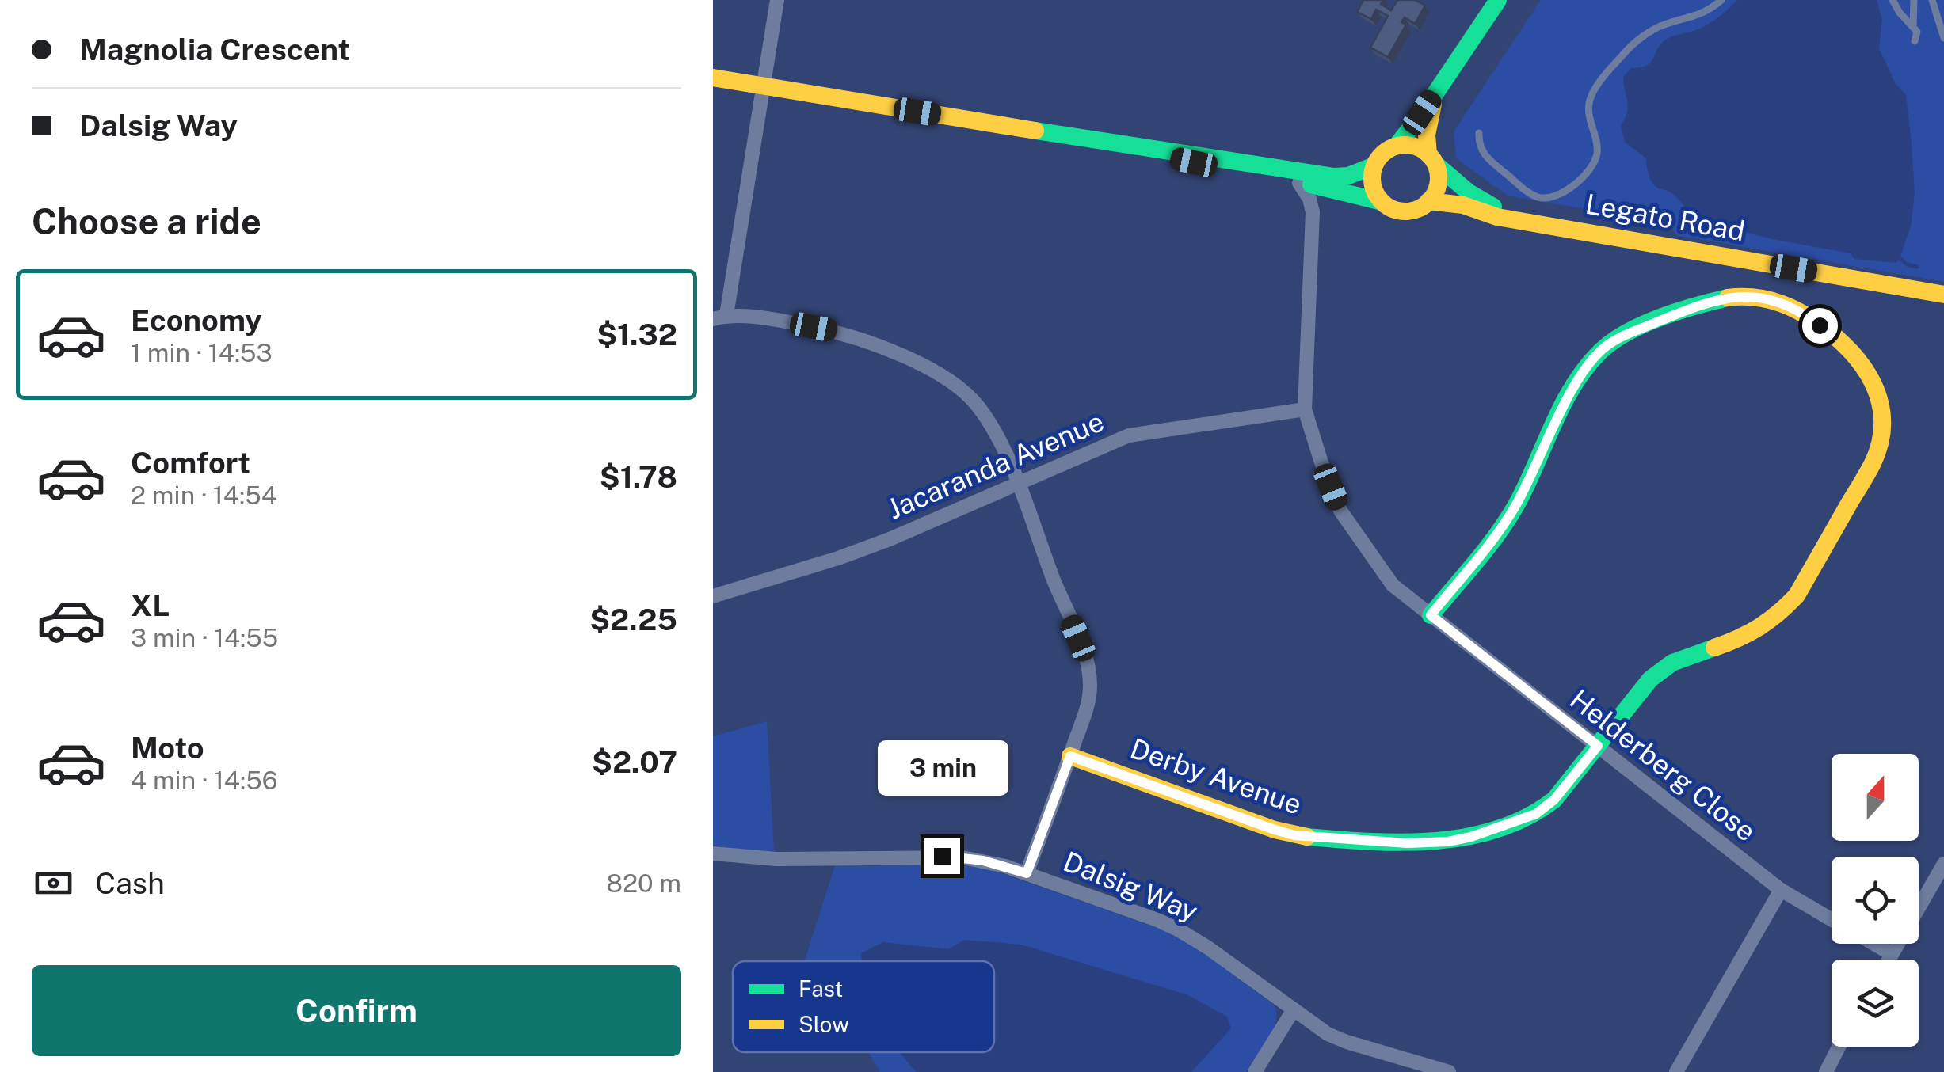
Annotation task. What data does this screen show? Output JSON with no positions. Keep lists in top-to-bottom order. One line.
{"streets":{"street":["Legato Road","Jacaranda Avenue","Helderberg Close","Derby Avenue","Dalsig Way"]},"crossings":[["Jacaranda Avenue","Helderberg Close"],["Helderberg Close","Derby Avenue"]],"legend":["Fast","Slow"],"north":"top","page":{"banner":["Magnolia Crescent","Dalsig Way"],"heading":"Choose a ride","list":[{"name":"Economy","note":"1 min · 14:53","value":"$1.32"},{"name":"Comfort","note":"2 min · 14:54","value":"$1.78"},{"name":"XL","note":"3 min · 14:55","value":"$2.25"},{"name":"Moto","note":"4 min · 14:56","value":"$2.07"}],"bubble":"3 min","pay":["Cash","820 m"],"buttons":"Confirm"}}
